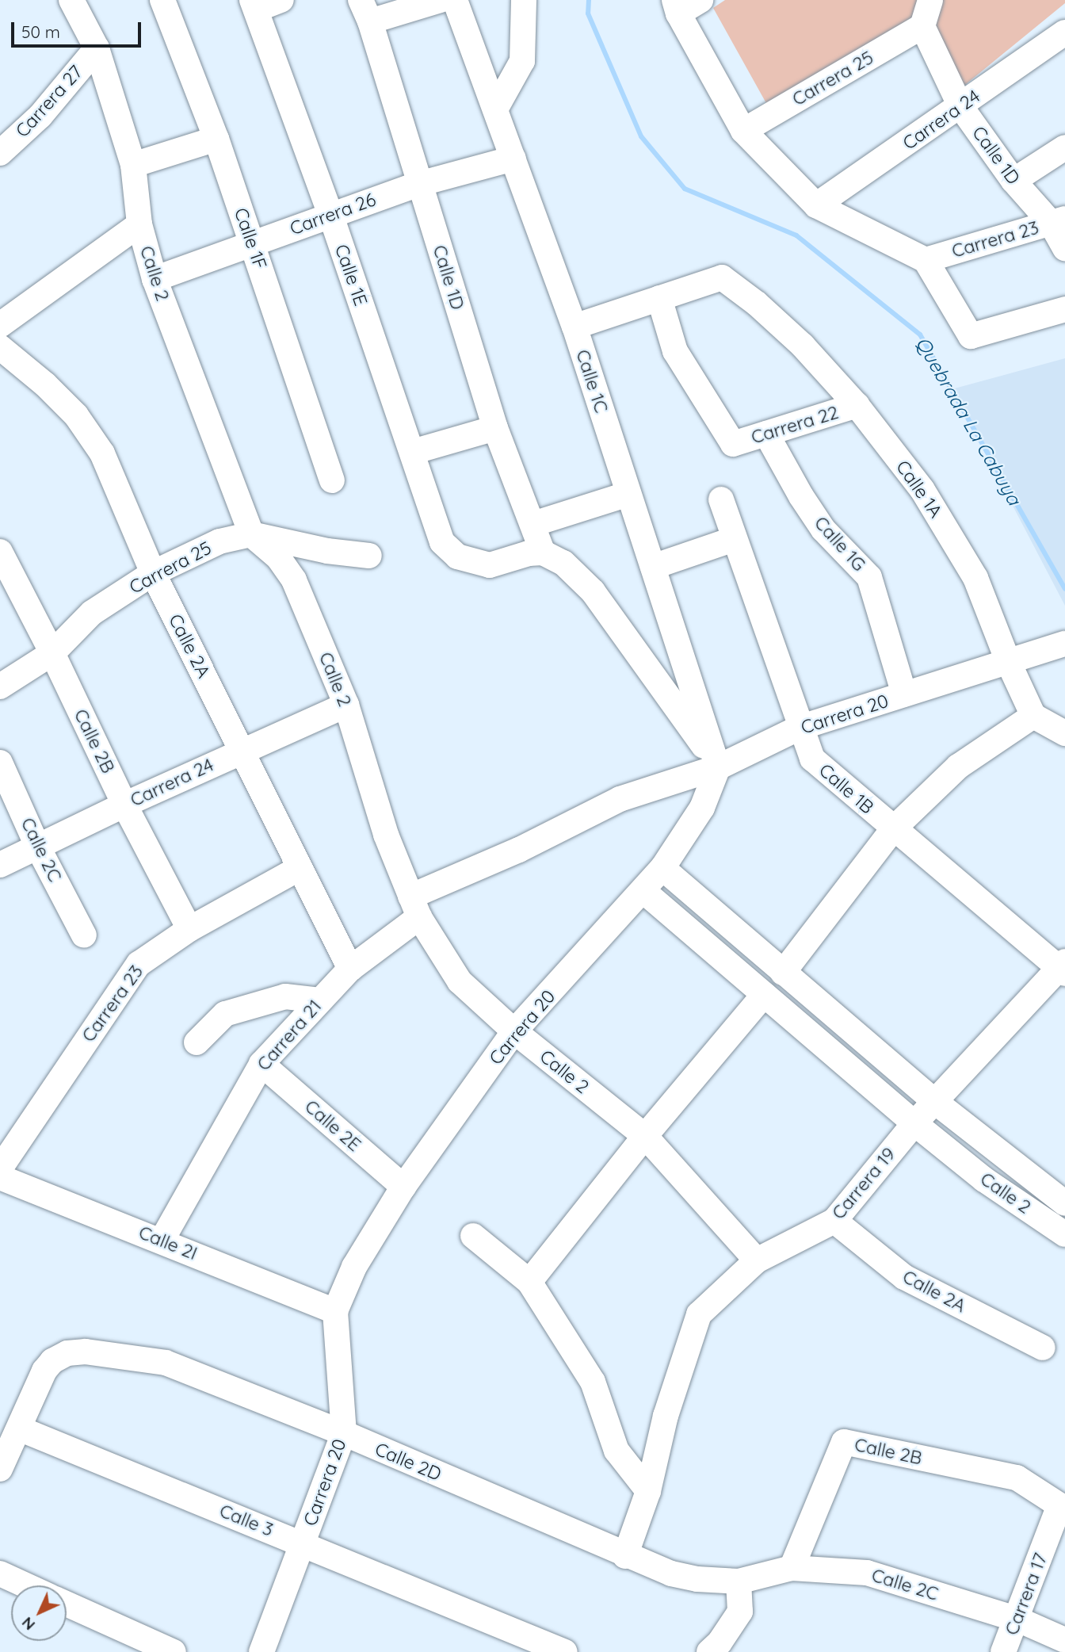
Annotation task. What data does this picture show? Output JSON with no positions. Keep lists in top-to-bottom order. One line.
{"streets":{"street":["Carrera 25","Carrera 27","Carrera 24","Calle 1D","Carrera 26","Calle 1F","Carrera 23","Calle 2","Calle 1E","Calle 1C","Carrera 22","Calle 1A","Calle 1G","Calle 2A","Carrera 20","Calle 2B","Calle 1B","Calle 2C","Carrera 21","Calle 2E","Carrera 19","Calle 2I","Calle 2D","Calle 3","Carrera 17"]},"crossings":[["Carrera 25","Calle 1D"],["Carrera 25","Calle 2"],["Carrera 25","Calle 2A"],["Carrera 25","Calle 2B"],["Carrera 27","Calle 2"],["Carrera 24","Calle 1D"],["Carrera 24","Calle 2"],["Carrera 24","Calle 2A"],["Carrera 24","Calle 2B"],["Carrera 24","Calle 2C"],["Calle 1D","Carrera 26"],["Calle 1D","Carrera 23"],["Calle 1D","Calle 1E"],["Carrera 26","Calle 1F"],["Carrera 26","Calle 2"],["Carrera 26","Calle 1E"],["Carrera 26","Calle 1C"],["Carrera 23","Calle 2A"],["Carrera 23","Calle 2B"],["Calle 2","Carrera 20"],["Calle 2","Carrera 21"],["Calle 2","Carrera 19"],["Calle 1C","Carrera 20"],["Calle 1C","Carrera 21"],["Carrera 22","Calle 1A"],["Carrera 22","Calle 1G"],["Calle 1A","Carrera 20"],["Calle 1G","Carrera 20"],["Calle 2A","Carrera 21"],["Calle 2A","Carrera 19"],["Carrera 20","Calle 1B"],["Carrera 20","Carrera 21"],["Carrera 20","Calle 2E"],["Carrera 20","Calle 2I"],["Carrera 20","Calle 2D"],["Carrera 20","Calle 3"],["Calle 2B","Calle 2C"],["Calle 2B","Carrera 17"],["Calle 1B","Carrera 19"],["Calle 2C","Calle 2D"],["Calle 2C","Carrera 17"],["Carrera 21","Calle 2E"],["Carrera 21","Calle 2I"],["Carrera 19","Calle 2D"],["Calle 2D","Calle 3"]],"water":["Quebrada La Cabuya"],"scale_bar":"50 m","north":"bottom left"}
